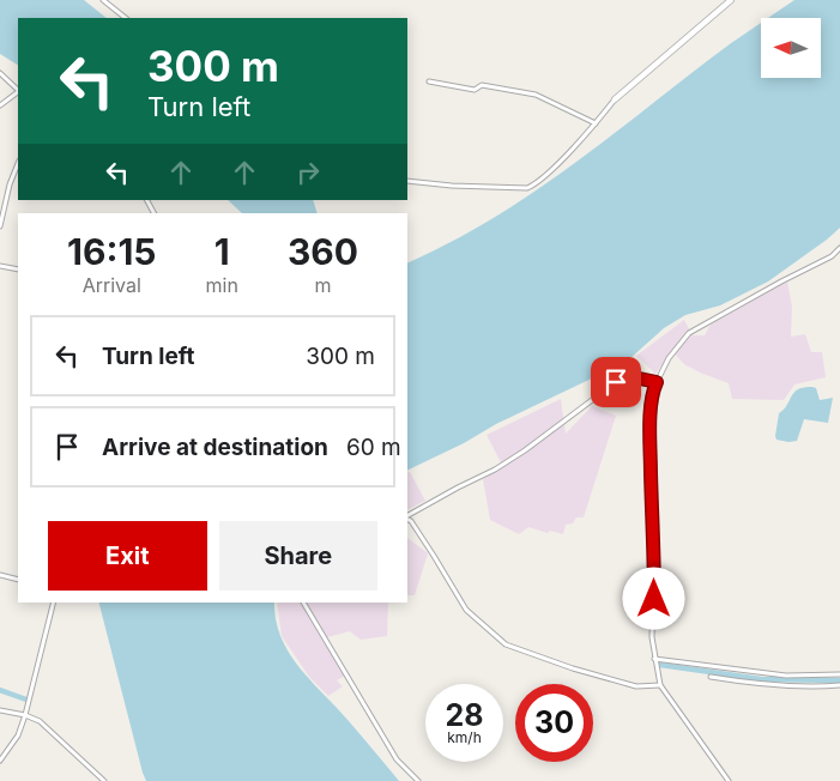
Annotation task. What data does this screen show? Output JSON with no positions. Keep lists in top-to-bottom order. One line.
{"north":"left","page":{"turn":["300 m","Turn left"],"eta":["16:15","Arrival","1","min","360","m"],"list":[{"name":"Turn left","value":"300 m"},{"name":"Arrive at destination","value":"60 m"}],"buttons":["Exit","Share"],"speed":"28 km/h","limit":"30"}}
